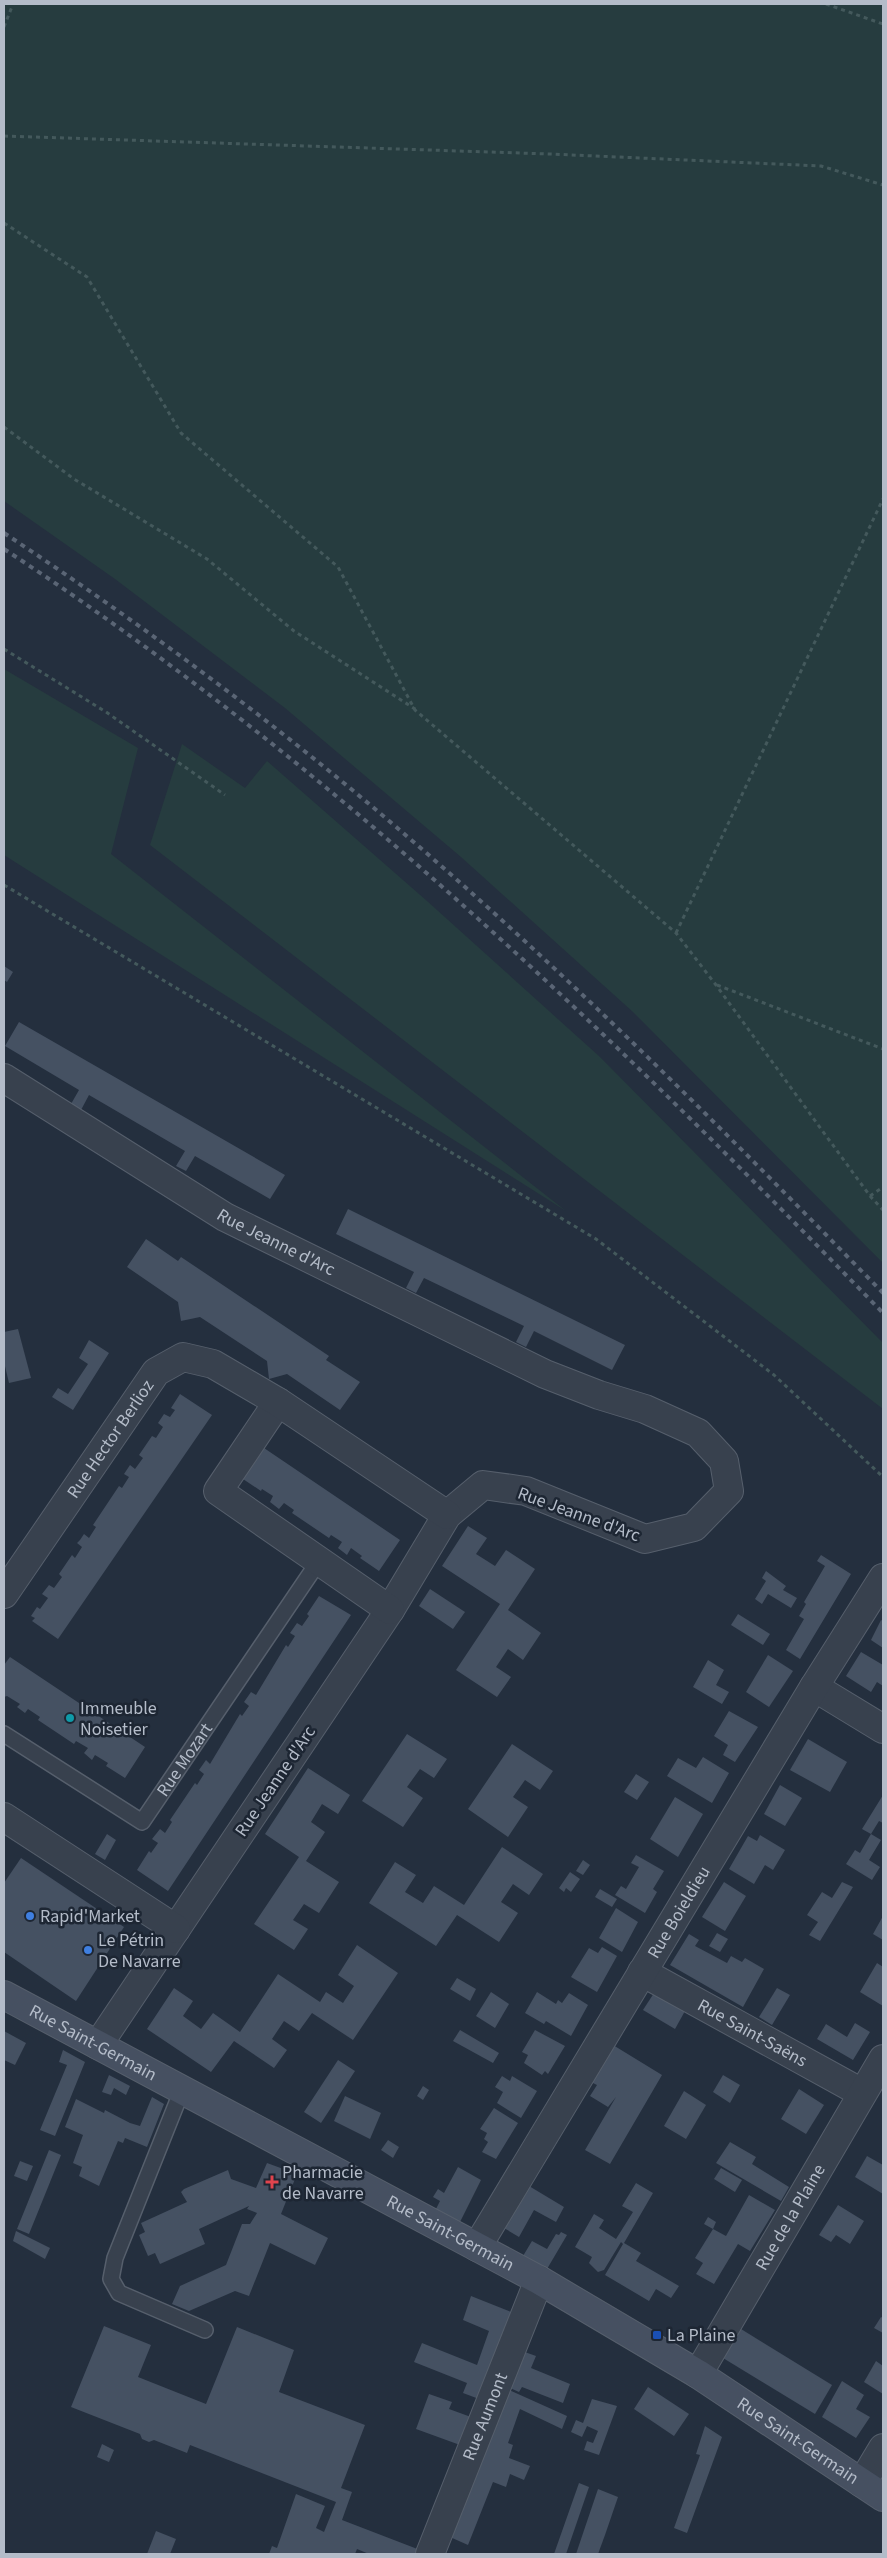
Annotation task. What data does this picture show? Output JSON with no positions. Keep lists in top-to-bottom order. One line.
{"streets":{"street":["Rue Jeanne d'Arc","Rue Hector Berlioz","Rue Boieldieu","Rue Saint-Saëns","Rue Saint-Germain","Rue de la Plaine","Rue Aumont"],"lane":["Rue Mozart"]},"crossings":[["Rue Jeanne d'Arc","Rue Saint-Germain"],["Rue Boieldieu","Rue Saint-Saëns"],["Rue Boieldieu","Rue Saint-Germain"],["Rue Saint-Saëns","Rue de la Plaine"],["Rue Saint-Germain","Rue de la Plaine"],["Rue Saint-Germain","Rue Aumont"]],"places":{"other":["Immeuble Noisetier","Rapid'Market","Le Pétrin De Navarre"],"health":["Pharmacie de Navarre"],"transit":["La Plaine"]}}
